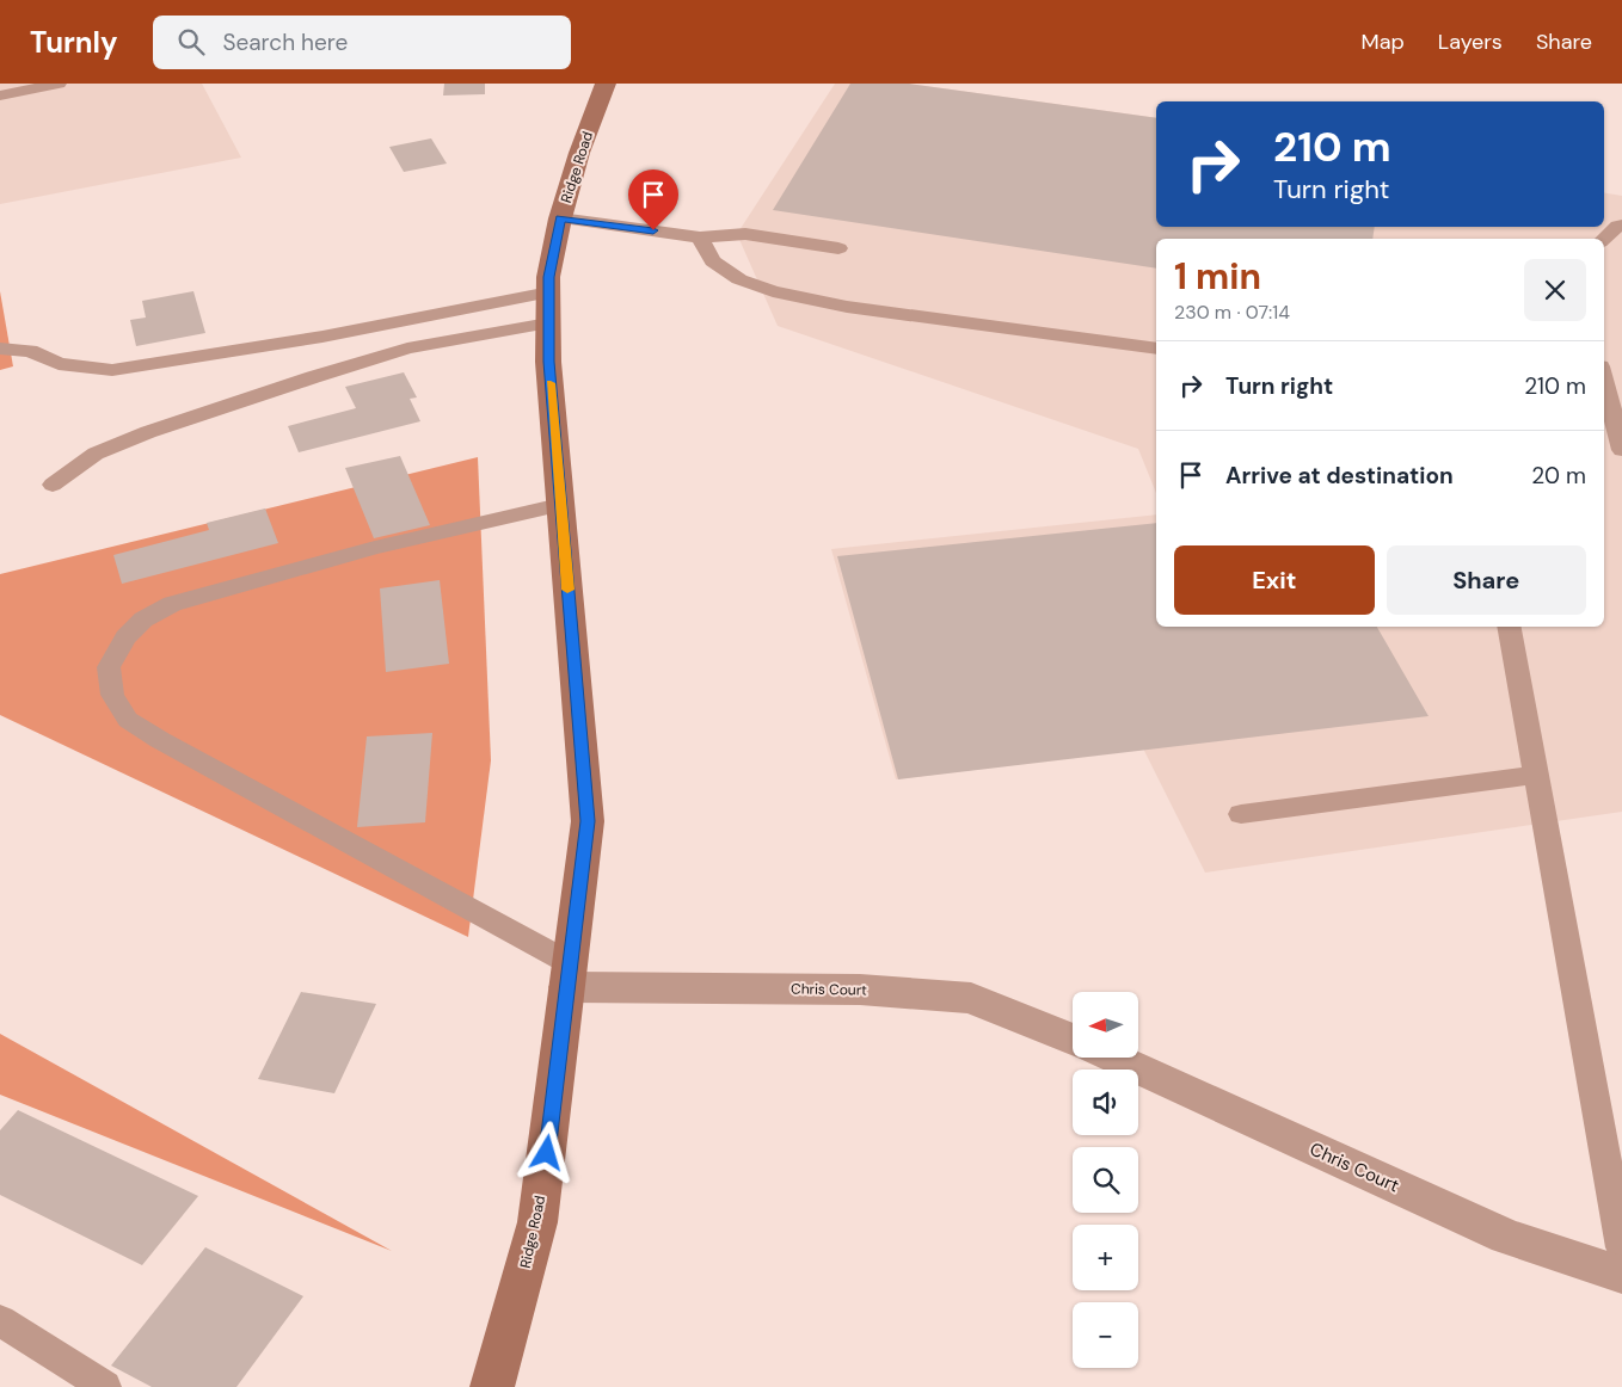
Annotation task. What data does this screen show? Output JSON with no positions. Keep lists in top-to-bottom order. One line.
{"streets":{"street":["Ridge Road","Chris Court"]},"crossings":[["Ridge Road","Chris Court"]],"north":"left","page":{"header":"Turnly","search":"Search here","nav":["Map","Layers","Share"],"turn":["210 m","Turn right"],"heading":["1 min","230 m · 07:14"],"list":[{"name":"Turn right","value":"210 m"},{"name":"Arrive at destination","value":"20 m"}],"buttons":["Exit","Share"],"map_buttons":["+","−"]}}
